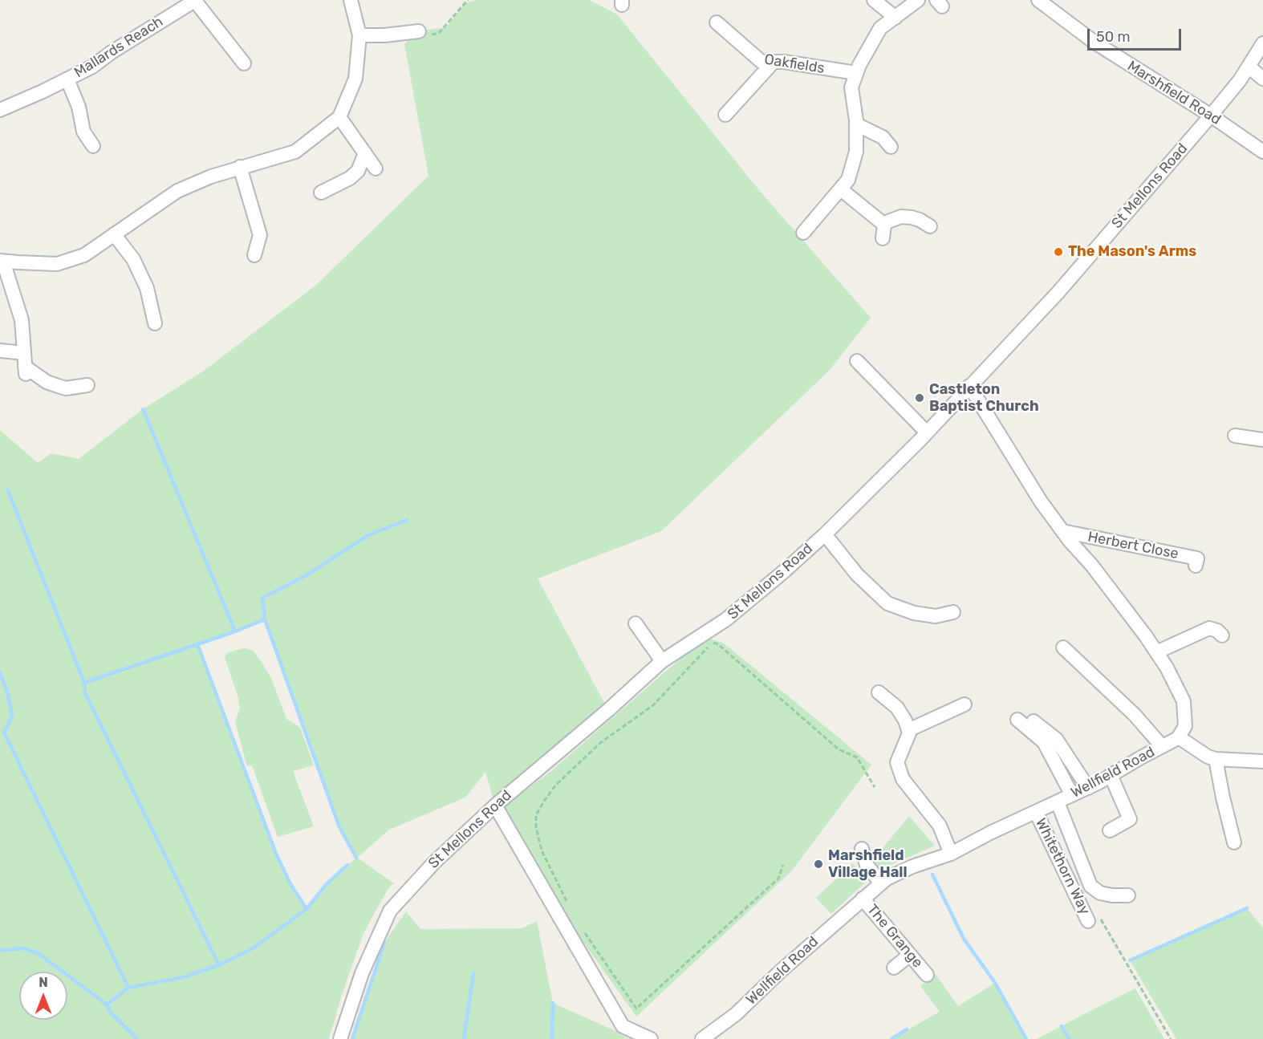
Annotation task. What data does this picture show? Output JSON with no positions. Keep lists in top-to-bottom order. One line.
{"streets":{"street":["Mallards Reach","Oakfields","Marshfield Road","St Mellons Road","Herbert Close","Wellfield Road","Whitethorn Way","The Grange"]},"crossings":[["Marshfield Road","St Mellons Road"],["Wellfield Road","Whitethorn Way"],["Wellfield Road","The Grange"]],"places":["The Mason's Arms","Castleton Baptist Church","Marshfield Village Hall"],"scale_bar":"50 m","north":"top"}
